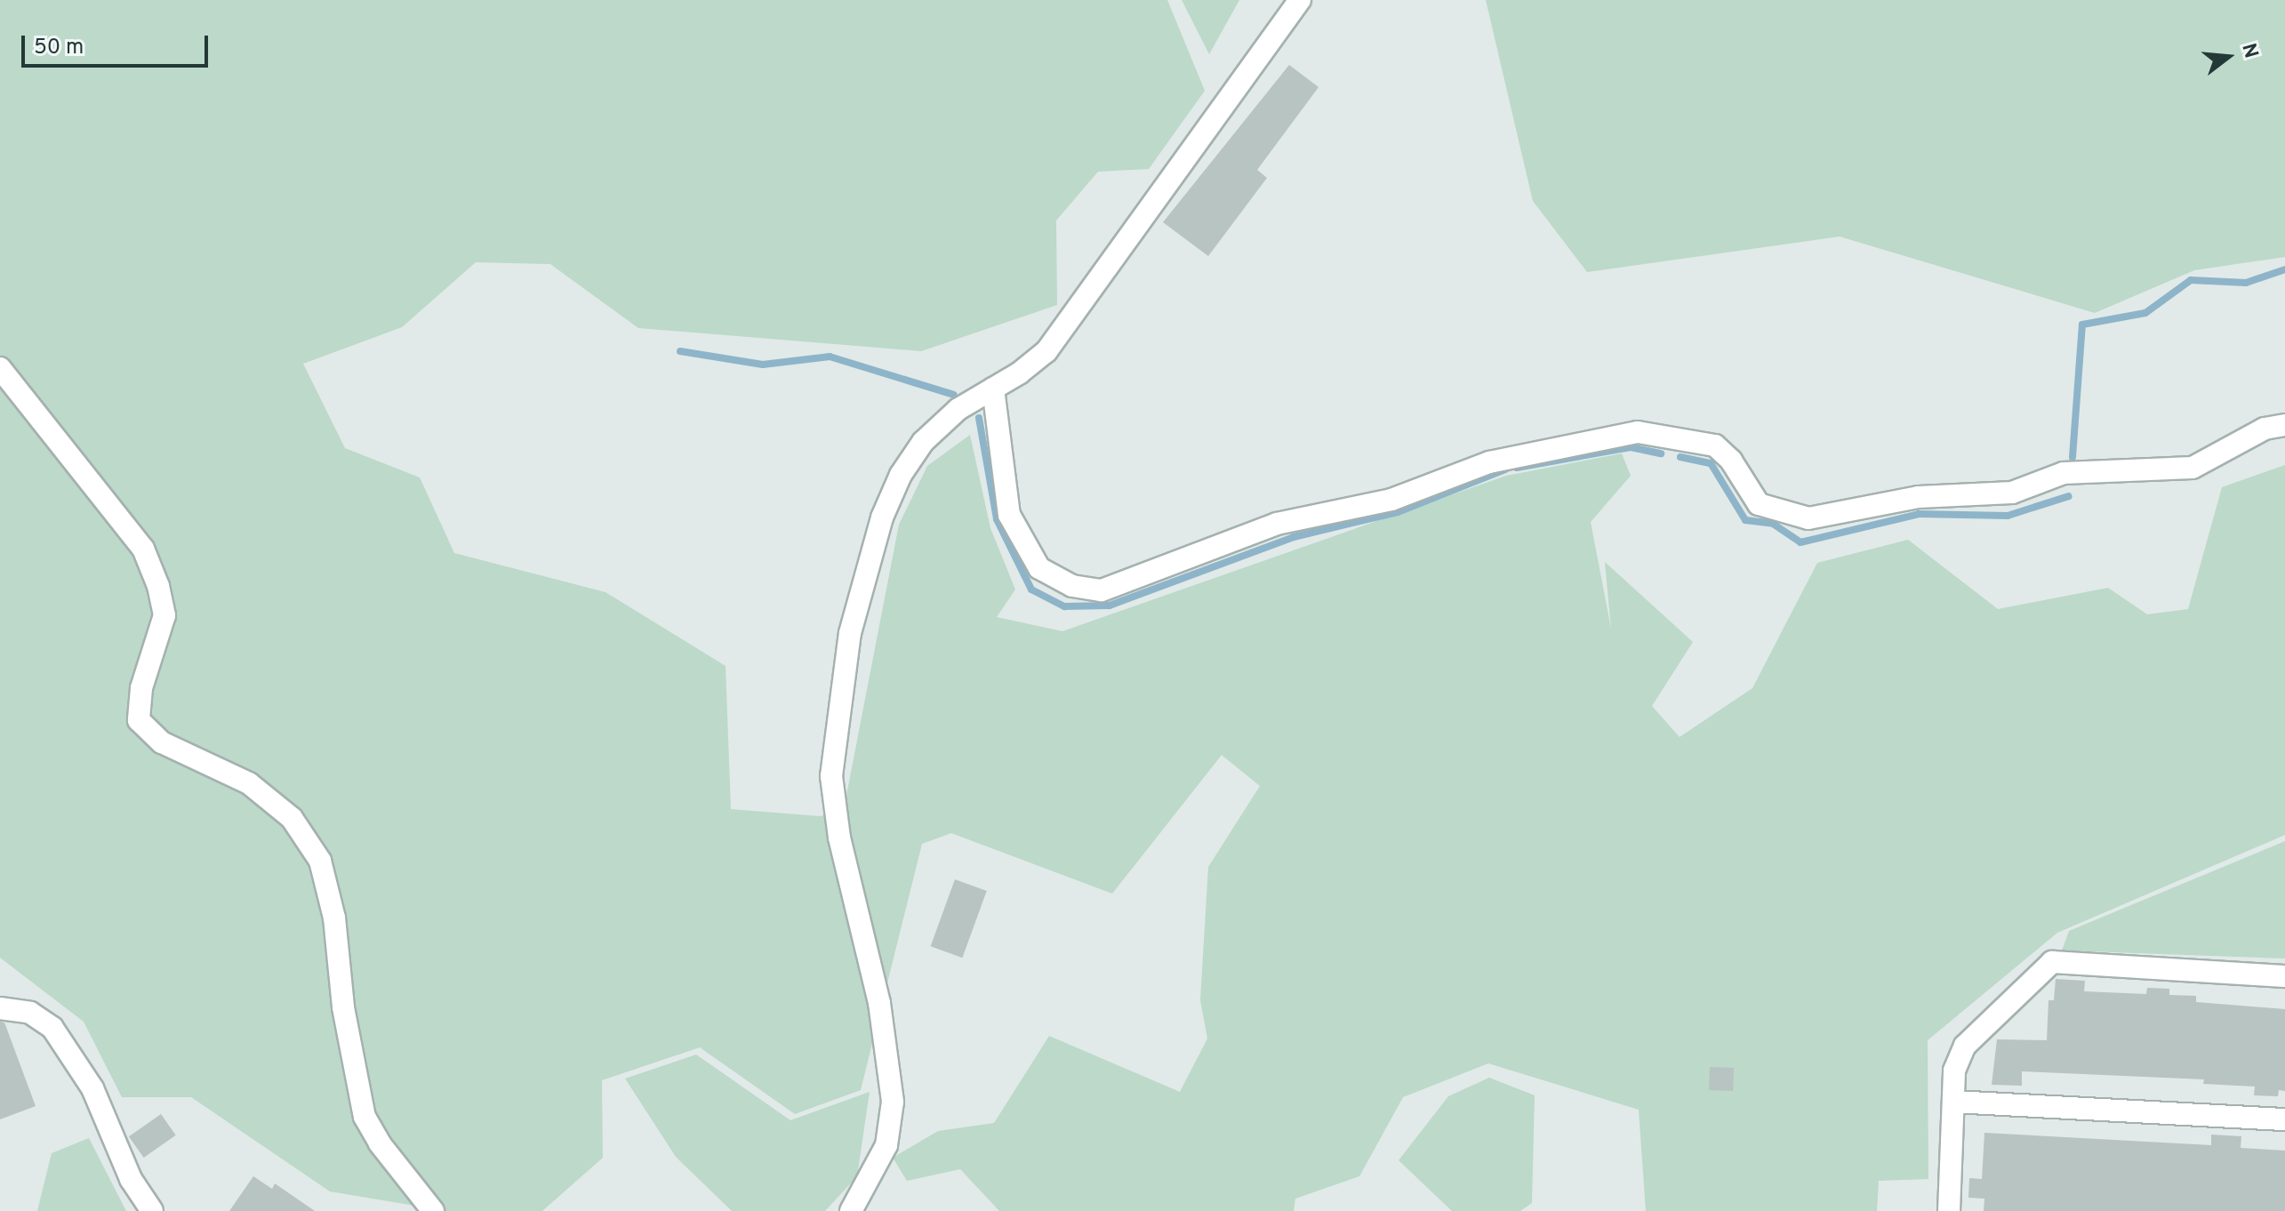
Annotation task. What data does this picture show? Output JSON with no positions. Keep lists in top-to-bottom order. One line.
{"scale_bar":"50 m","north":"right"}
